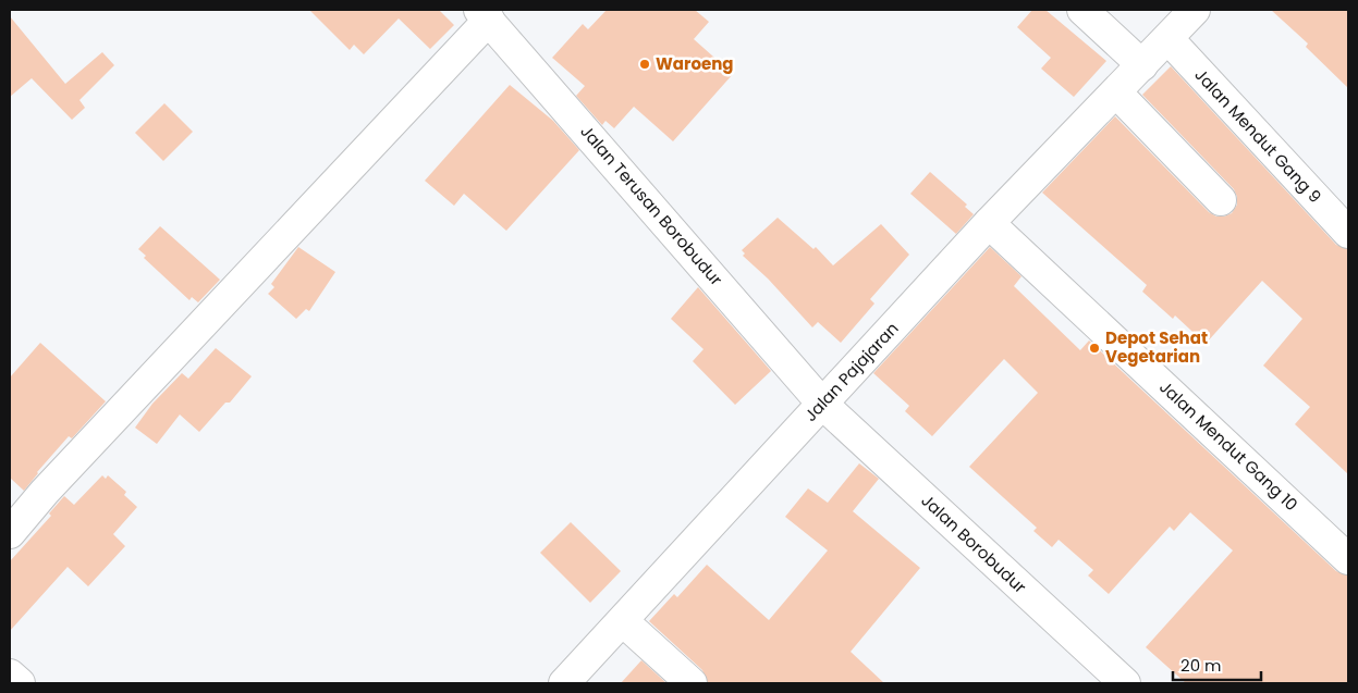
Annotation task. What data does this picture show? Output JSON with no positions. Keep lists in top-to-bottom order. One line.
{"streets":{"street":["Jalan Mendut Gang 9","Jalan Terusan Borobudur","Jalan Pajajaran","Jalan Mendut Gang 10","Jalan Borobudur"]},"crossings":[["Jalan Mendut Gang 9","Jalan Pajajaran"],["Jalan Terusan Borobudur","Jalan Pajajaran"],["Jalan Terusan Borobudur","Jalan Borobudur"],["Jalan Pajajaran","Jalan Mendut Gang 10"],["Jalan Pajajaran","Jalan Borobudur"]],"places":["Waroeng","Depot Sehat Vegetarian"],"scale_bar":"20 m"}
